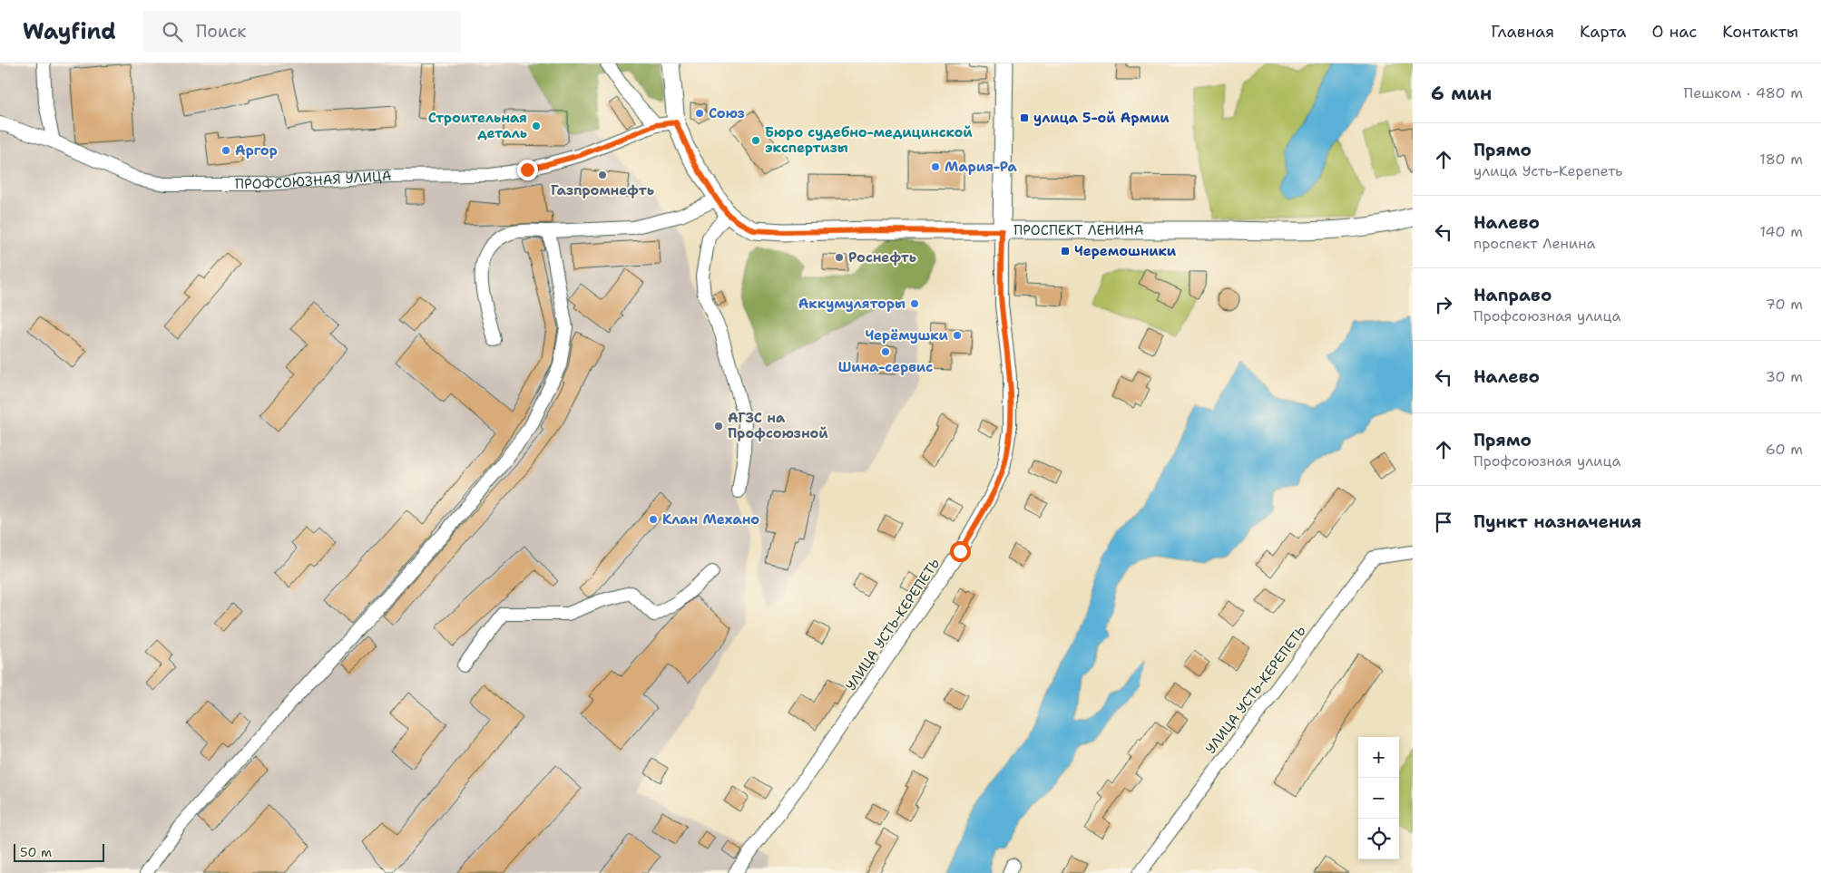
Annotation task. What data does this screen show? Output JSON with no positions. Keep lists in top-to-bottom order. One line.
{"streets":{"main road":["ПРОСПЕКТ ЛЕНИНА"],"street":["ПРОФСОЮЗНАЯ УЛИЦА","УЛИЦА УСТЬ-КЕРЕПЕТЬ"]},"crossings":[["ПРОСПЕКТ ЛЕНИНА","УЛИЦА УСТЬ-КЕРЕПЕТЬ"]],"places":{"other":["Союз","Строительная деталь","Бюро судебно-медицинской экспертизы","Аргор","Мария-Ра","Газпромнефть","Роснефть","Аккумуляторы","Черёмушки","Шина-сервис","АГЗС на Профсоюзной","Клан Механо"],"transit":["улица 5-ой Армии","Черемошники"]},"scale_bar":"50 m","page":{"header":"Wayfind","search":"Поиск","nav":["Главная","Карта","О нас","Контакты"],"heading":["6 мин","Пешком · 480 m"],"list":[["Прямо","улица Усть-Керепеть","180 m"],["Налево","проспект Ленина","140 m"],["Направо","Профсоюзная улица","70 m"],["Налево","30 m"],["Прямо","Профсоюзная улица","60 m"],"Пункт назначения"],"map_buttons":["+","−"],"scale":"50 m"}}
